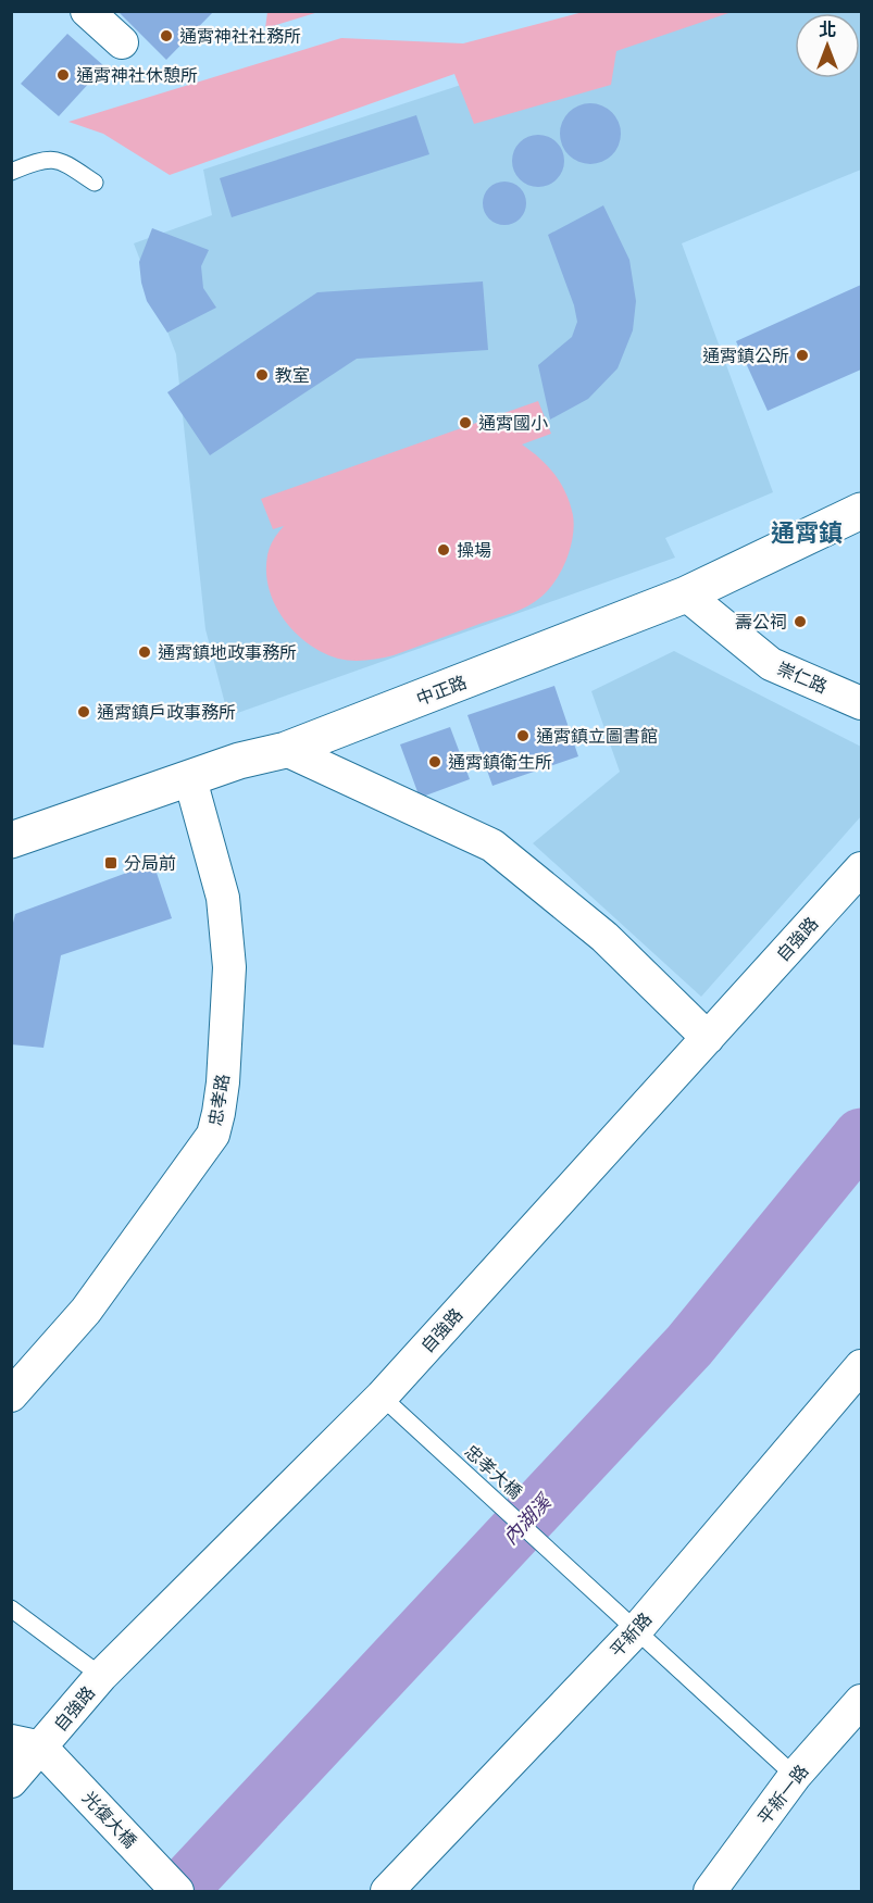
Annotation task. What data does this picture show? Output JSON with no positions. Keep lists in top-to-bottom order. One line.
{"streets":{"main road":["中正路"],"street":["崇仁路","自強路","忠孝路","平新路","平新一路","光復大橋"],"lane":["忠孝大橋"]},"crossings":[["崇仁路","中正路"],["中正路","忠孝路"],["自強路","忠孝大橋"],["自強路","光復大橋"],["忠孝大橋","平新路"],["忠孝大橋","平新一路"]],"districts":["通霄鎮"],"water":["內湖溪"],"places":{"other":["通霄神社社務所","通霄神社休憩所","通霄鎮公所","教室","通霄國小","操場","壽公祠","通霄鎮地政事務所","通霄鎮戶政事務所","通霄鎮立圖書館","通霄鎮衛生所"],"transit":["分局前"]},"north":"top"}
